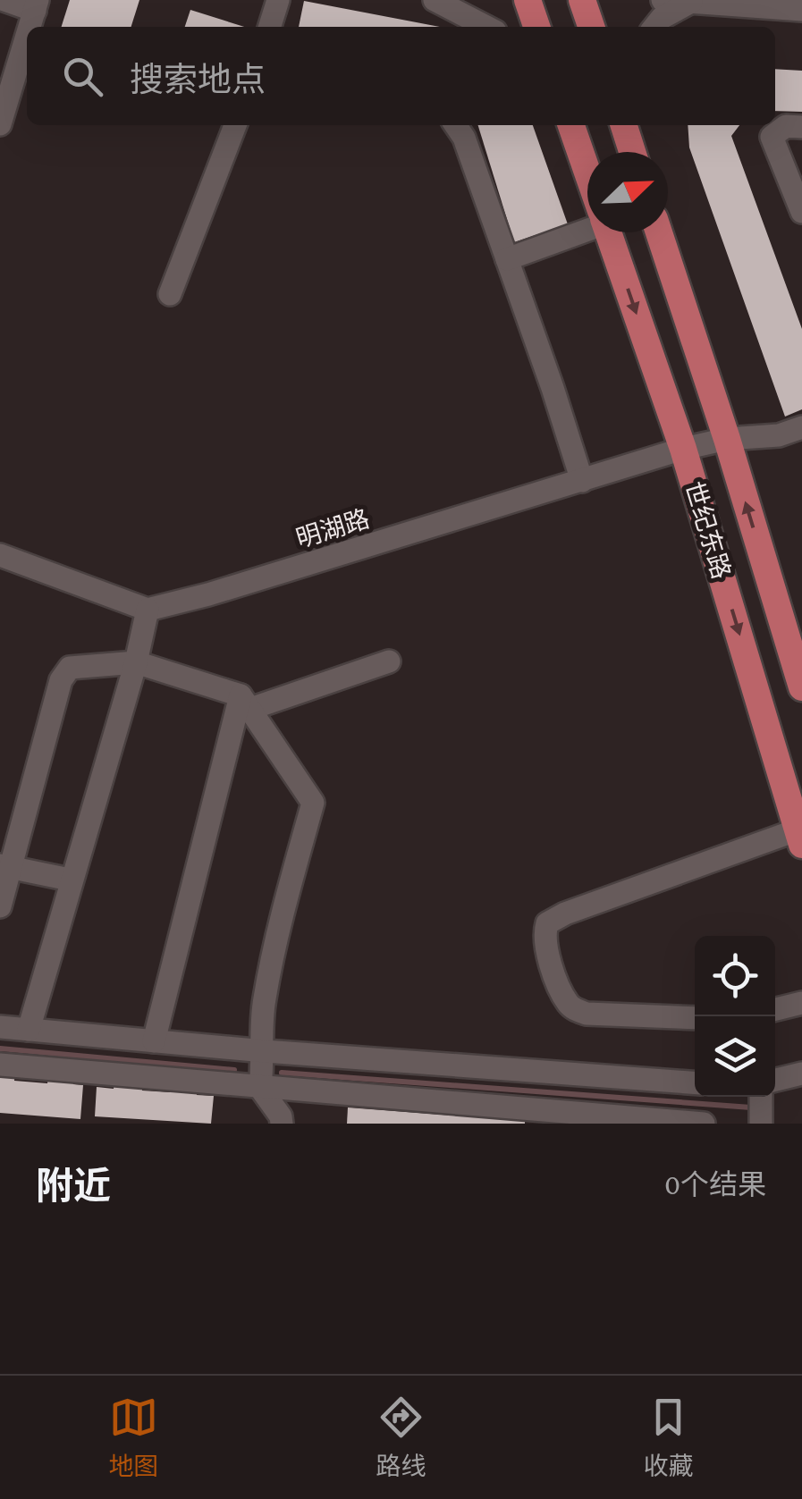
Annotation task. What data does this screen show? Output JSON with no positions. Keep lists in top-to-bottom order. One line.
{"streets":{"main road":["世纪东路"],"street":["明湖路"]},"crossings":[["明湖路","世纪东路"]],"north":"top right","page":{"search":"搜索地点","heading":["附近","0个结果"],"nav":["地图","路线","收藏"]}}
